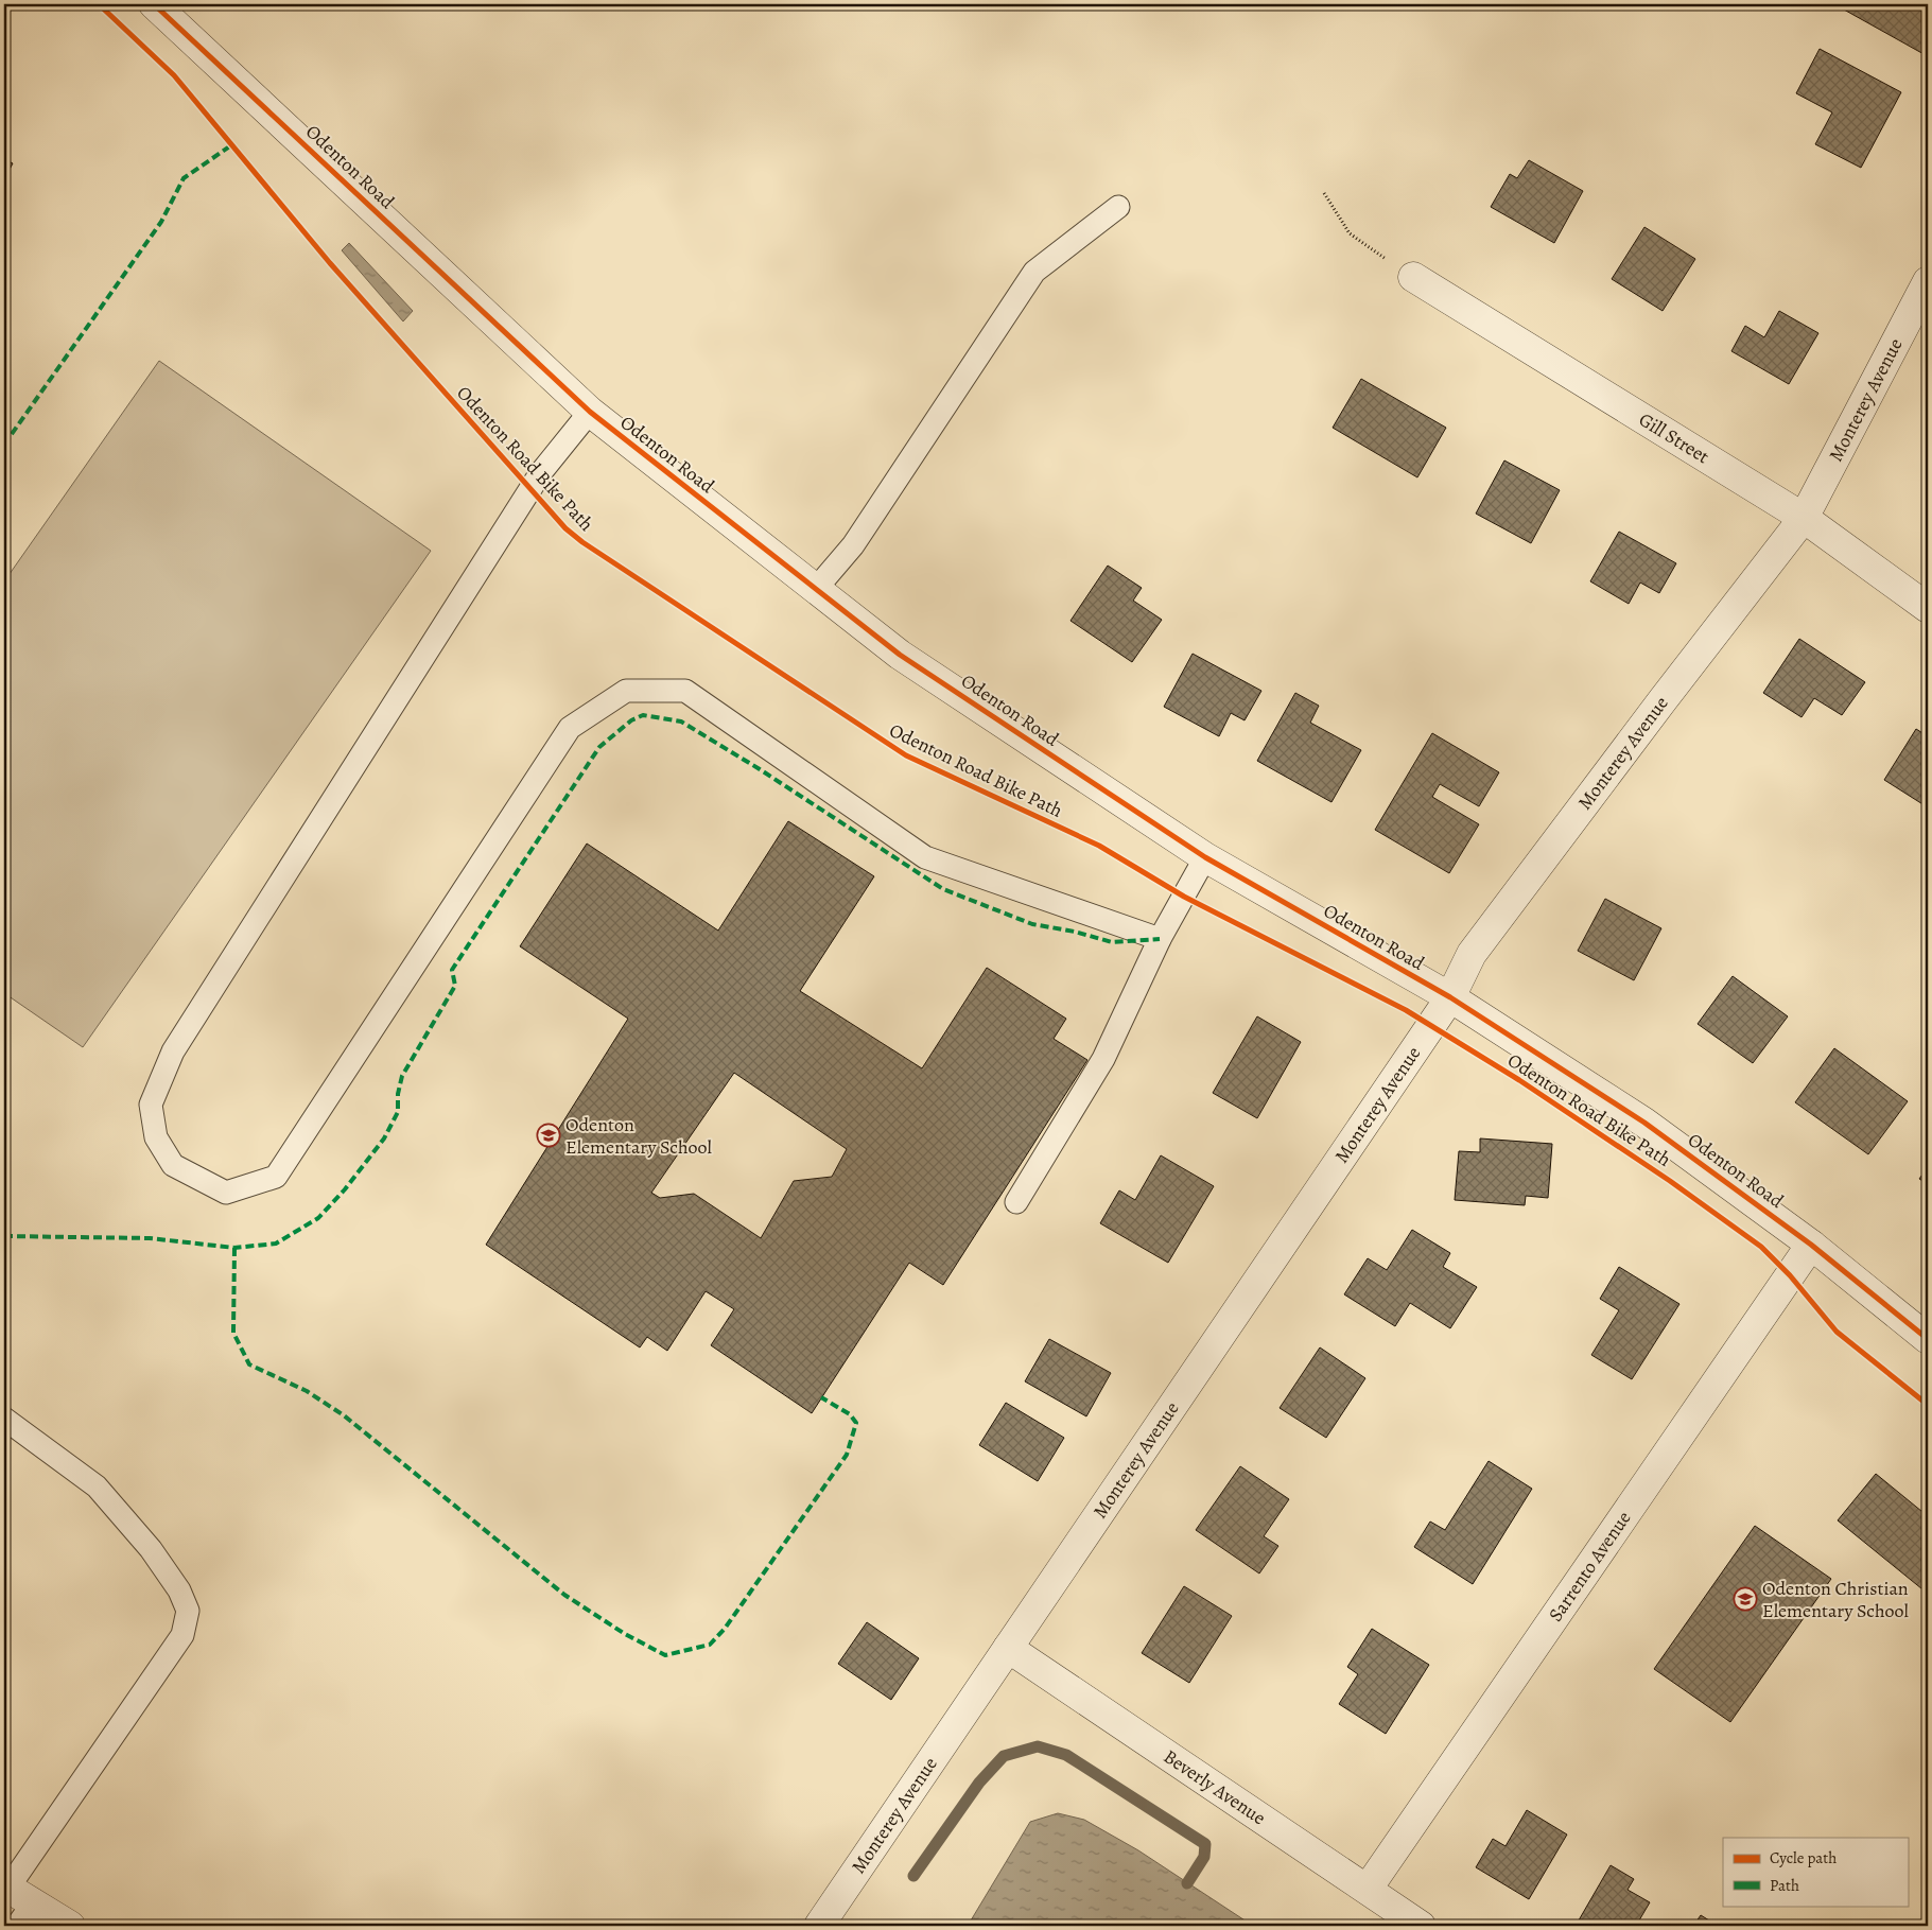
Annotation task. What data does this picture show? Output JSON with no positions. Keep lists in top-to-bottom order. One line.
{"streets":{"street":["Odenton Road","Monterey Avenue","Gill Street","Sarrento Avenue","Beverly Avenue"],"cycle path":["Odenton Road Bike Path"]},"crossings":[["Odenton Road","Monterey Avenue"],["Odenton Road","Sarrento Avenue"],["Monterey Avenue","Gill Street"],["Monterey Avenue","Beverly Avenue"],["Sarrento Avenue","Beverly Avenue"]],"places":{"school or university":["Odenton Elementary School","Odenton Christian Elementary School"]},"legend":["Cycle path","Path"]}
